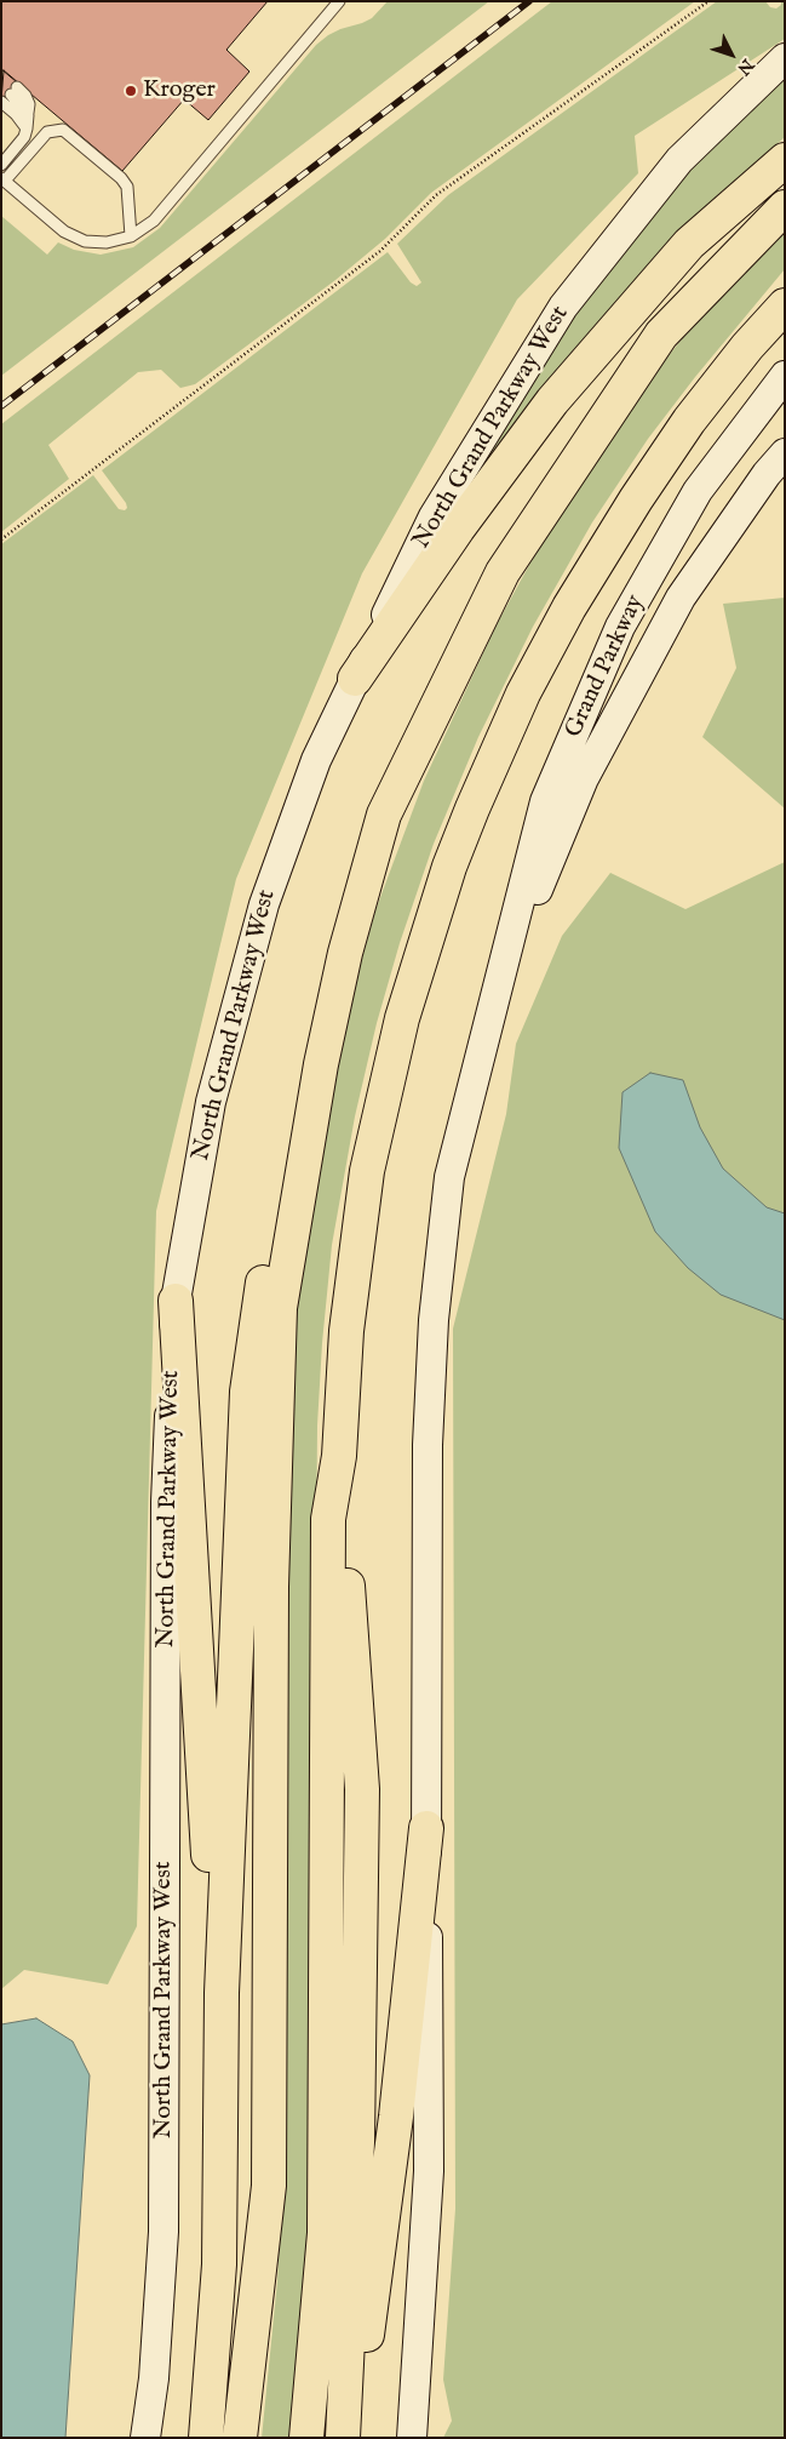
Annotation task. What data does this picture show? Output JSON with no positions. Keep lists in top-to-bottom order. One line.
{"streets":{"main road":["North Grand Parkway West","Grand Parkway"]},"places":["Kroger"],"north":"bottom right"}
